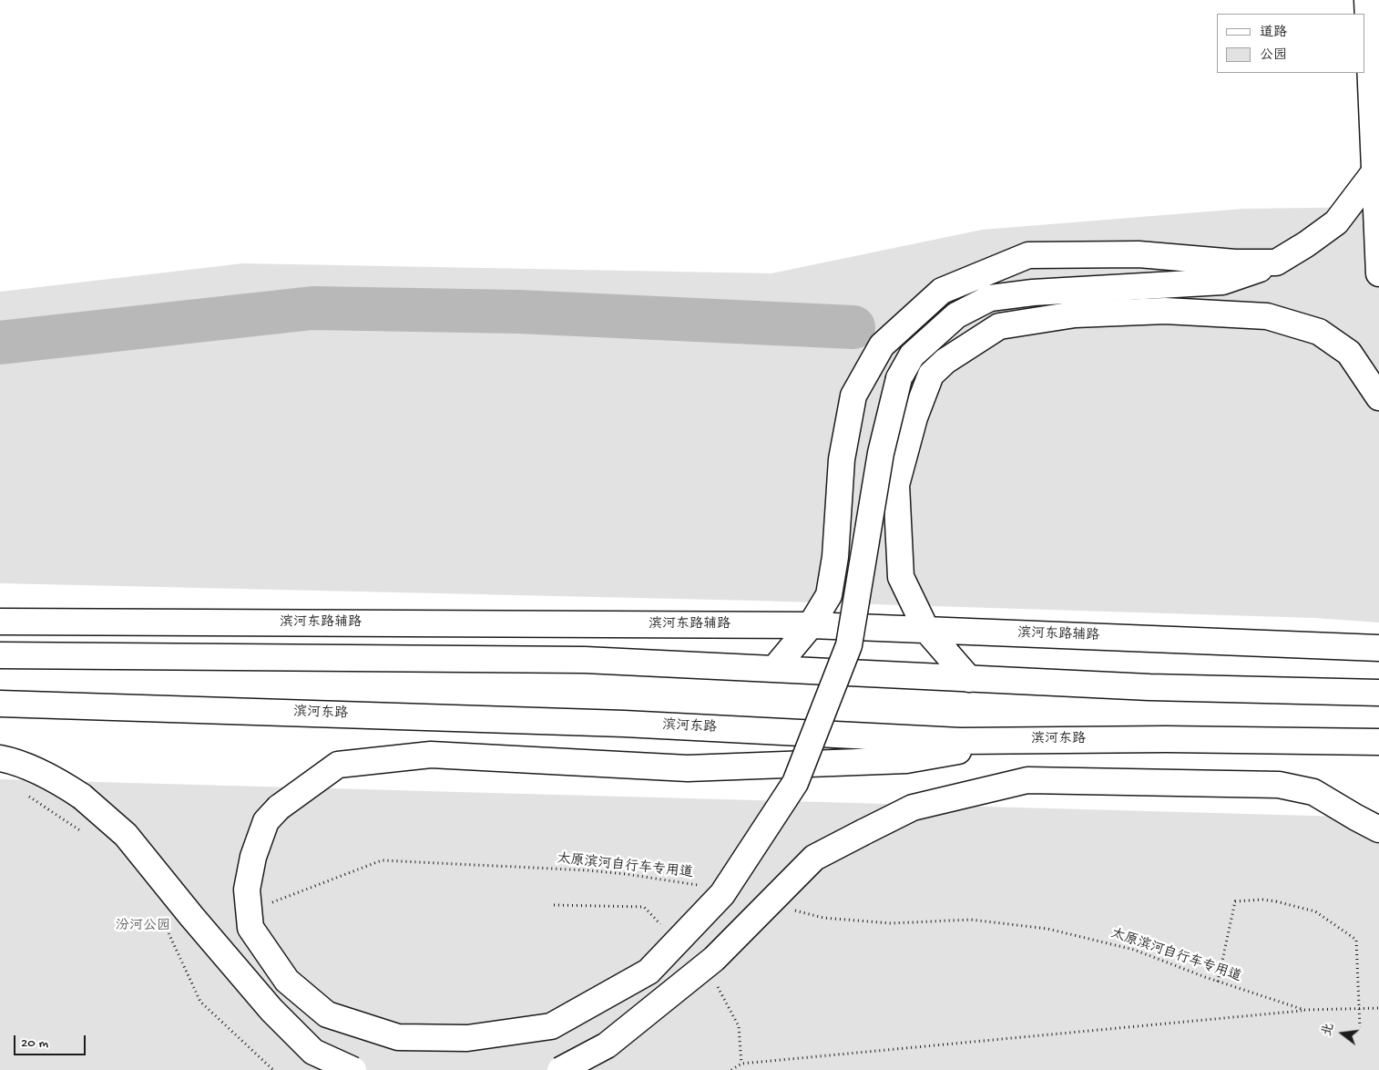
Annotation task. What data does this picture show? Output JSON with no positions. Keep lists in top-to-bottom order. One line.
{"streets":{"main road":["滨河东路辅路","滨河东路"],"path":["太原滨河自行车专用道"]},"parks":["汾河公园"],"legend":["道路","公园"],"scale_bar":"20 m","north":"left"}
